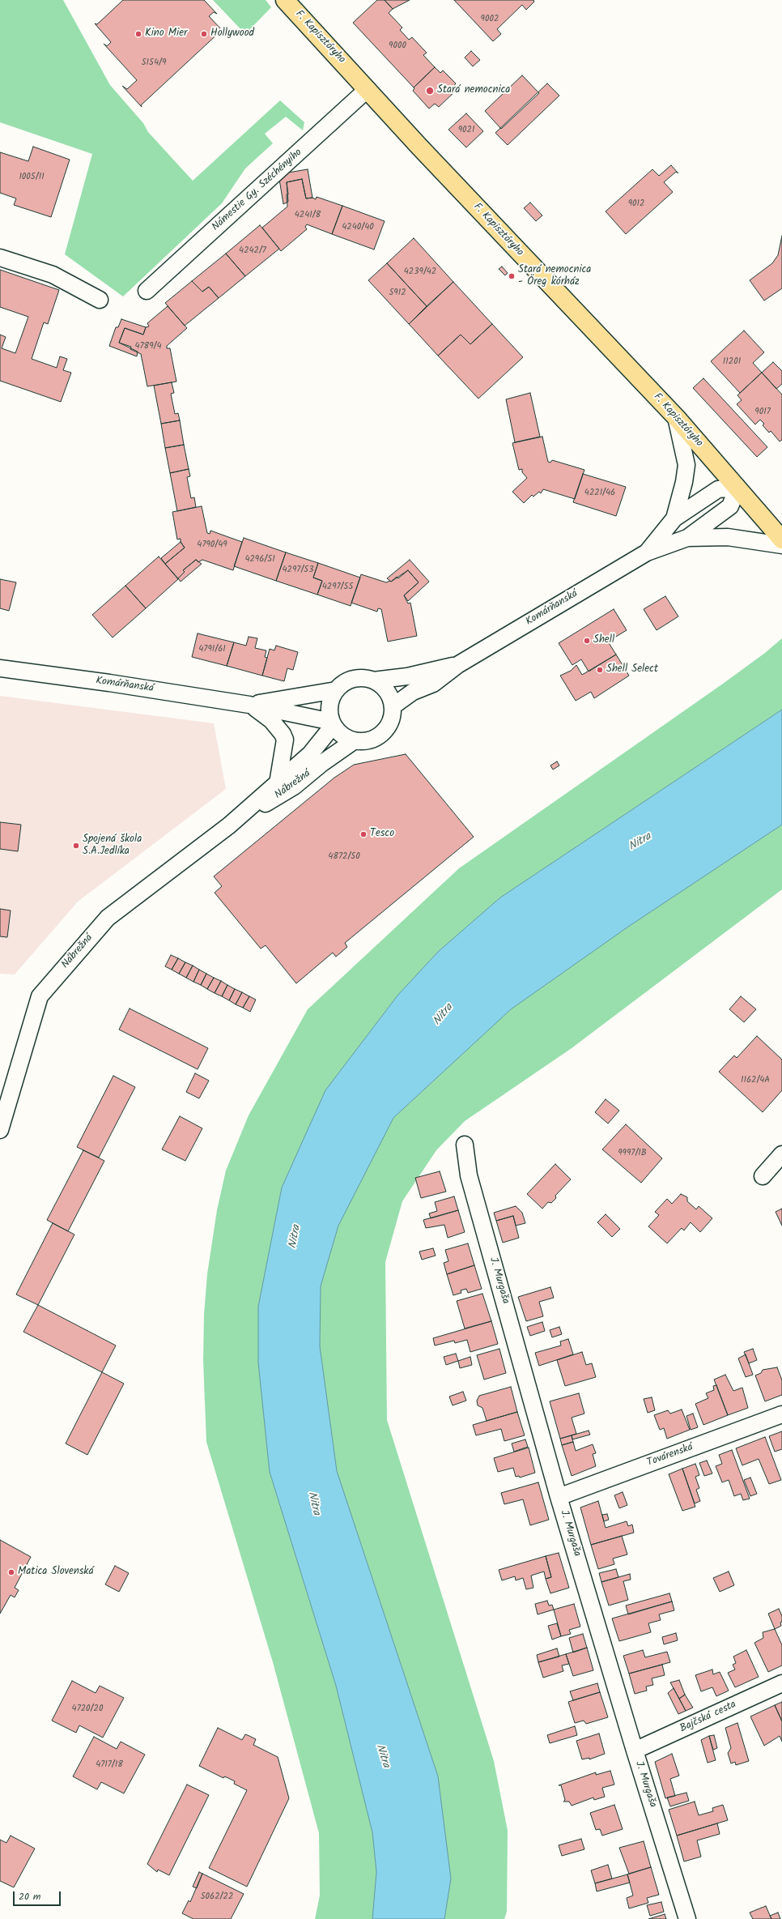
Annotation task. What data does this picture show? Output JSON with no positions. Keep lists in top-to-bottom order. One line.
{"streets":{"main road":["F. Kapisztóryho"],"street":["Námestie Gy. Széchényiho","Komárňanská","Nábrežná","J. Murgaša","Továrenská","Bajčská cesta"]},"crossings":[["F. Kapisztóryho","Námestie Gy. Széchényiho"],["Komárňanská","Nábrežná"],["J. Murgaša","Továrenská"],["J. Murgaša","Bajčská cesta"]],"water":["Nitra"],"places":["Kino Mier","Hollywood","Stará nemocnica","Stará nemocnica - Öreg kórház","Shell","Shell Select","Tesco","Spojená škola S.A.Jedlíka","Matica Slovenská"],"house_numbers":["9002","9000","5154/9","9021","1005/11","9012","4241/8","4240/40","4242/7","4239/42","5912","4789/4","11201","9017","4221/46","4790/49","4296/51","4297/53","4297/55","4791/61","4872/50","1162/4A","9997/1B","4720/20","4717/18","5062/22"],"scale_bar":"20 m"}
